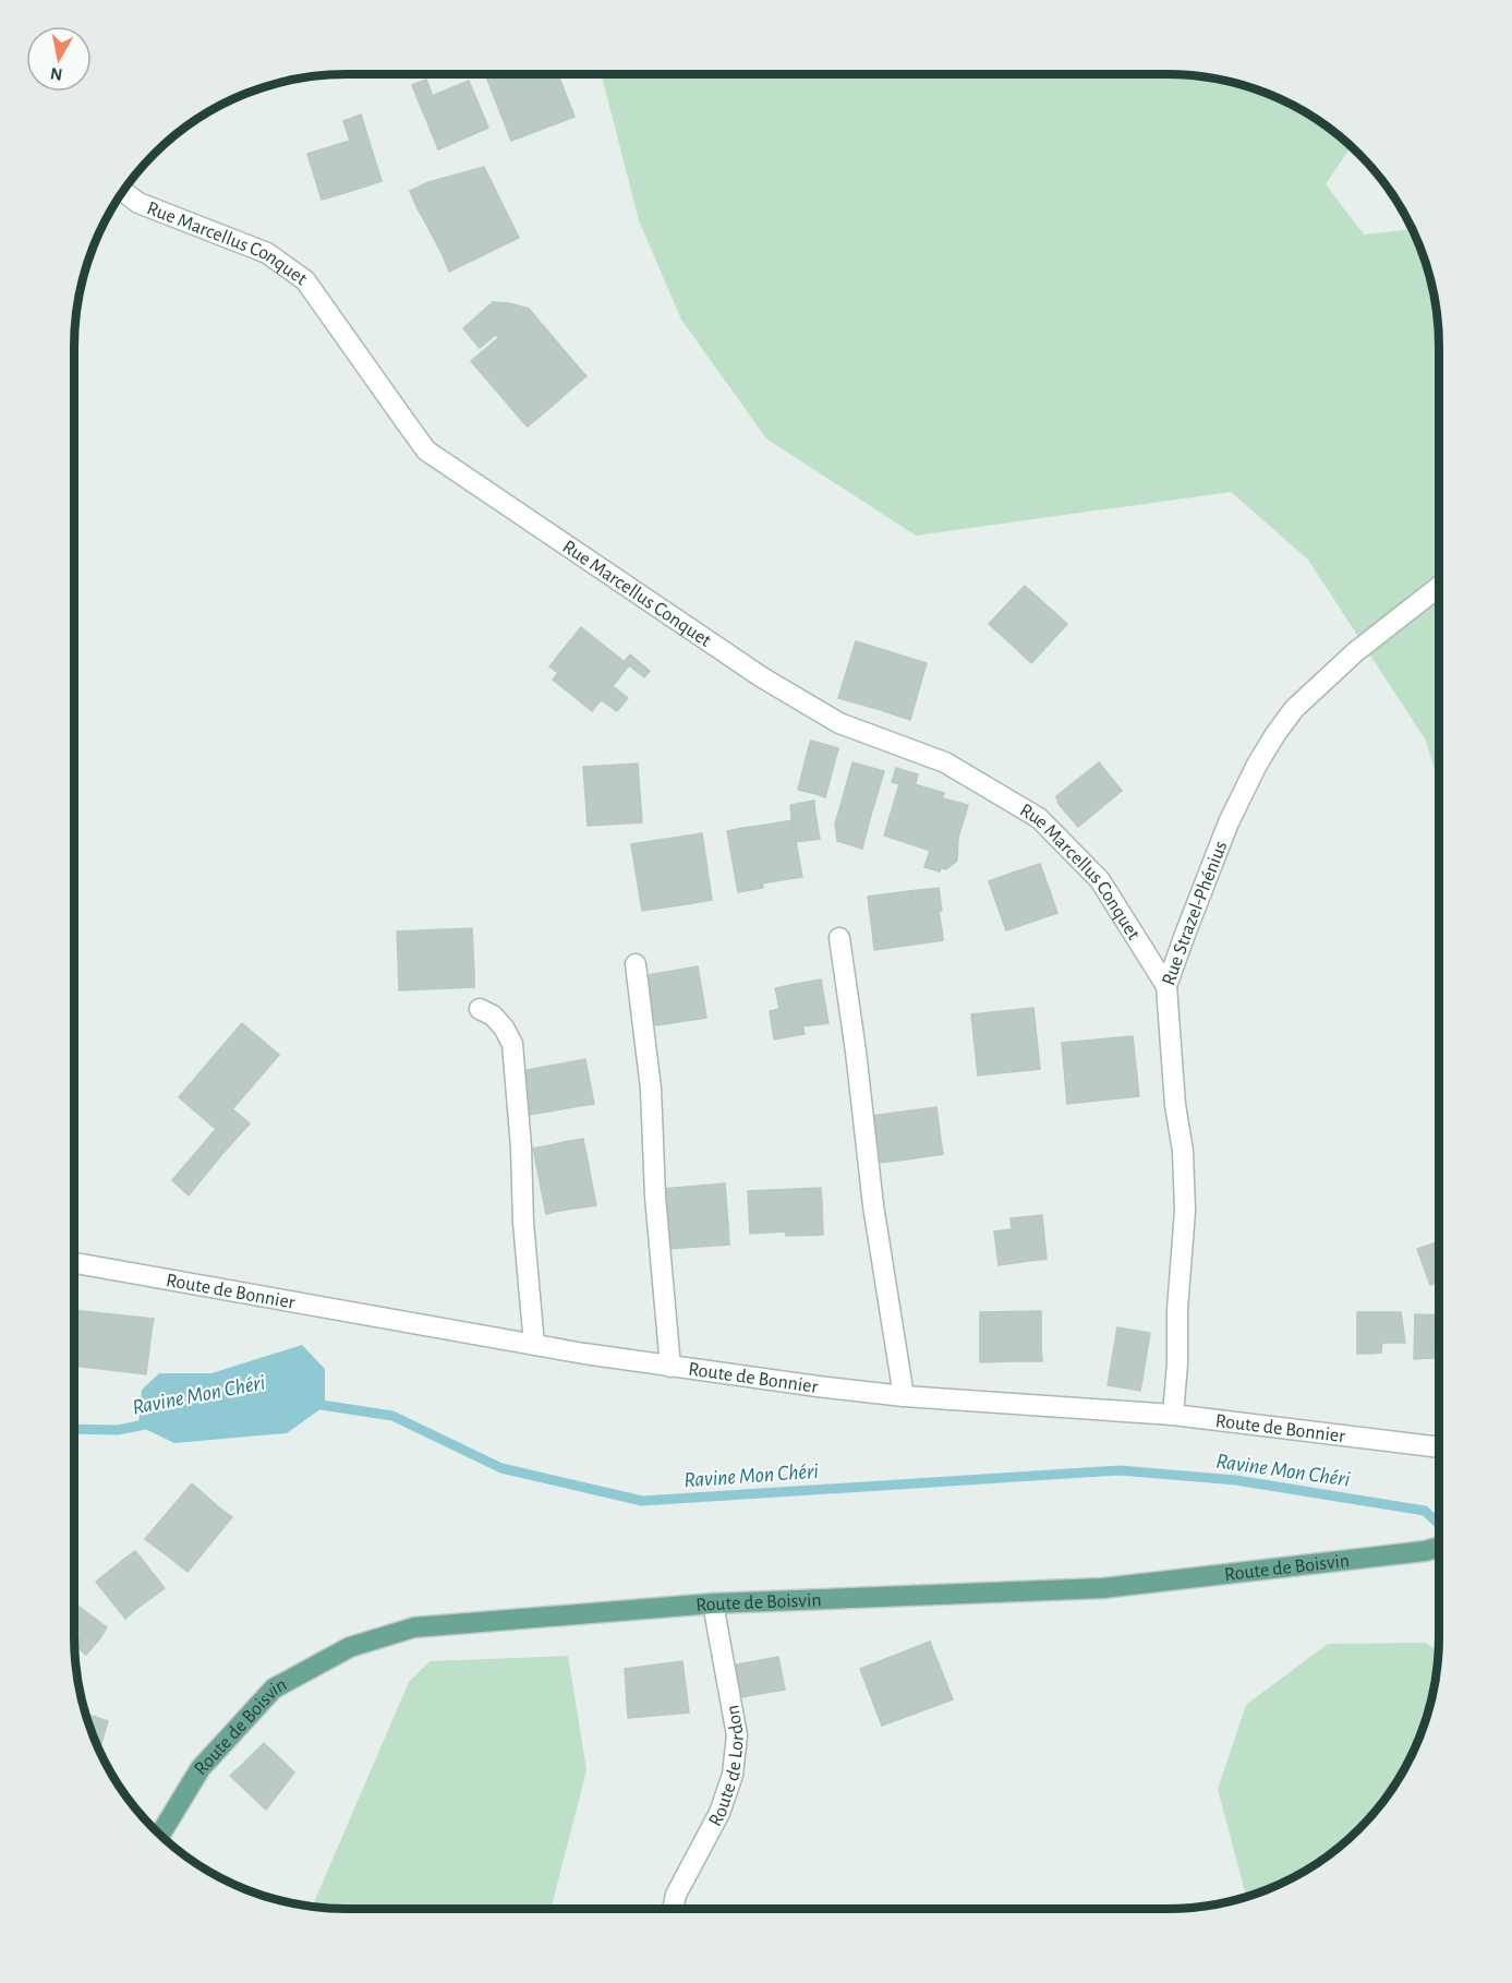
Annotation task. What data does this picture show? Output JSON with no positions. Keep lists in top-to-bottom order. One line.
{"streets":{"main road":["Route de Boisvin"],"street":["Rue Marcellus Conquet","Rue Strazel-Phénius","Route de Bonnier","Route de Lordon"]},"crossings":[["Rue Marcellus Conquet","Rue Strazel-Phénius"],["Rue Strazel-Phénius","Route de Bonnier"],["Route de Boisvin","Route de Lordon"]],"water":["Ravine Mon Chéri"],"north":"bottom"}
